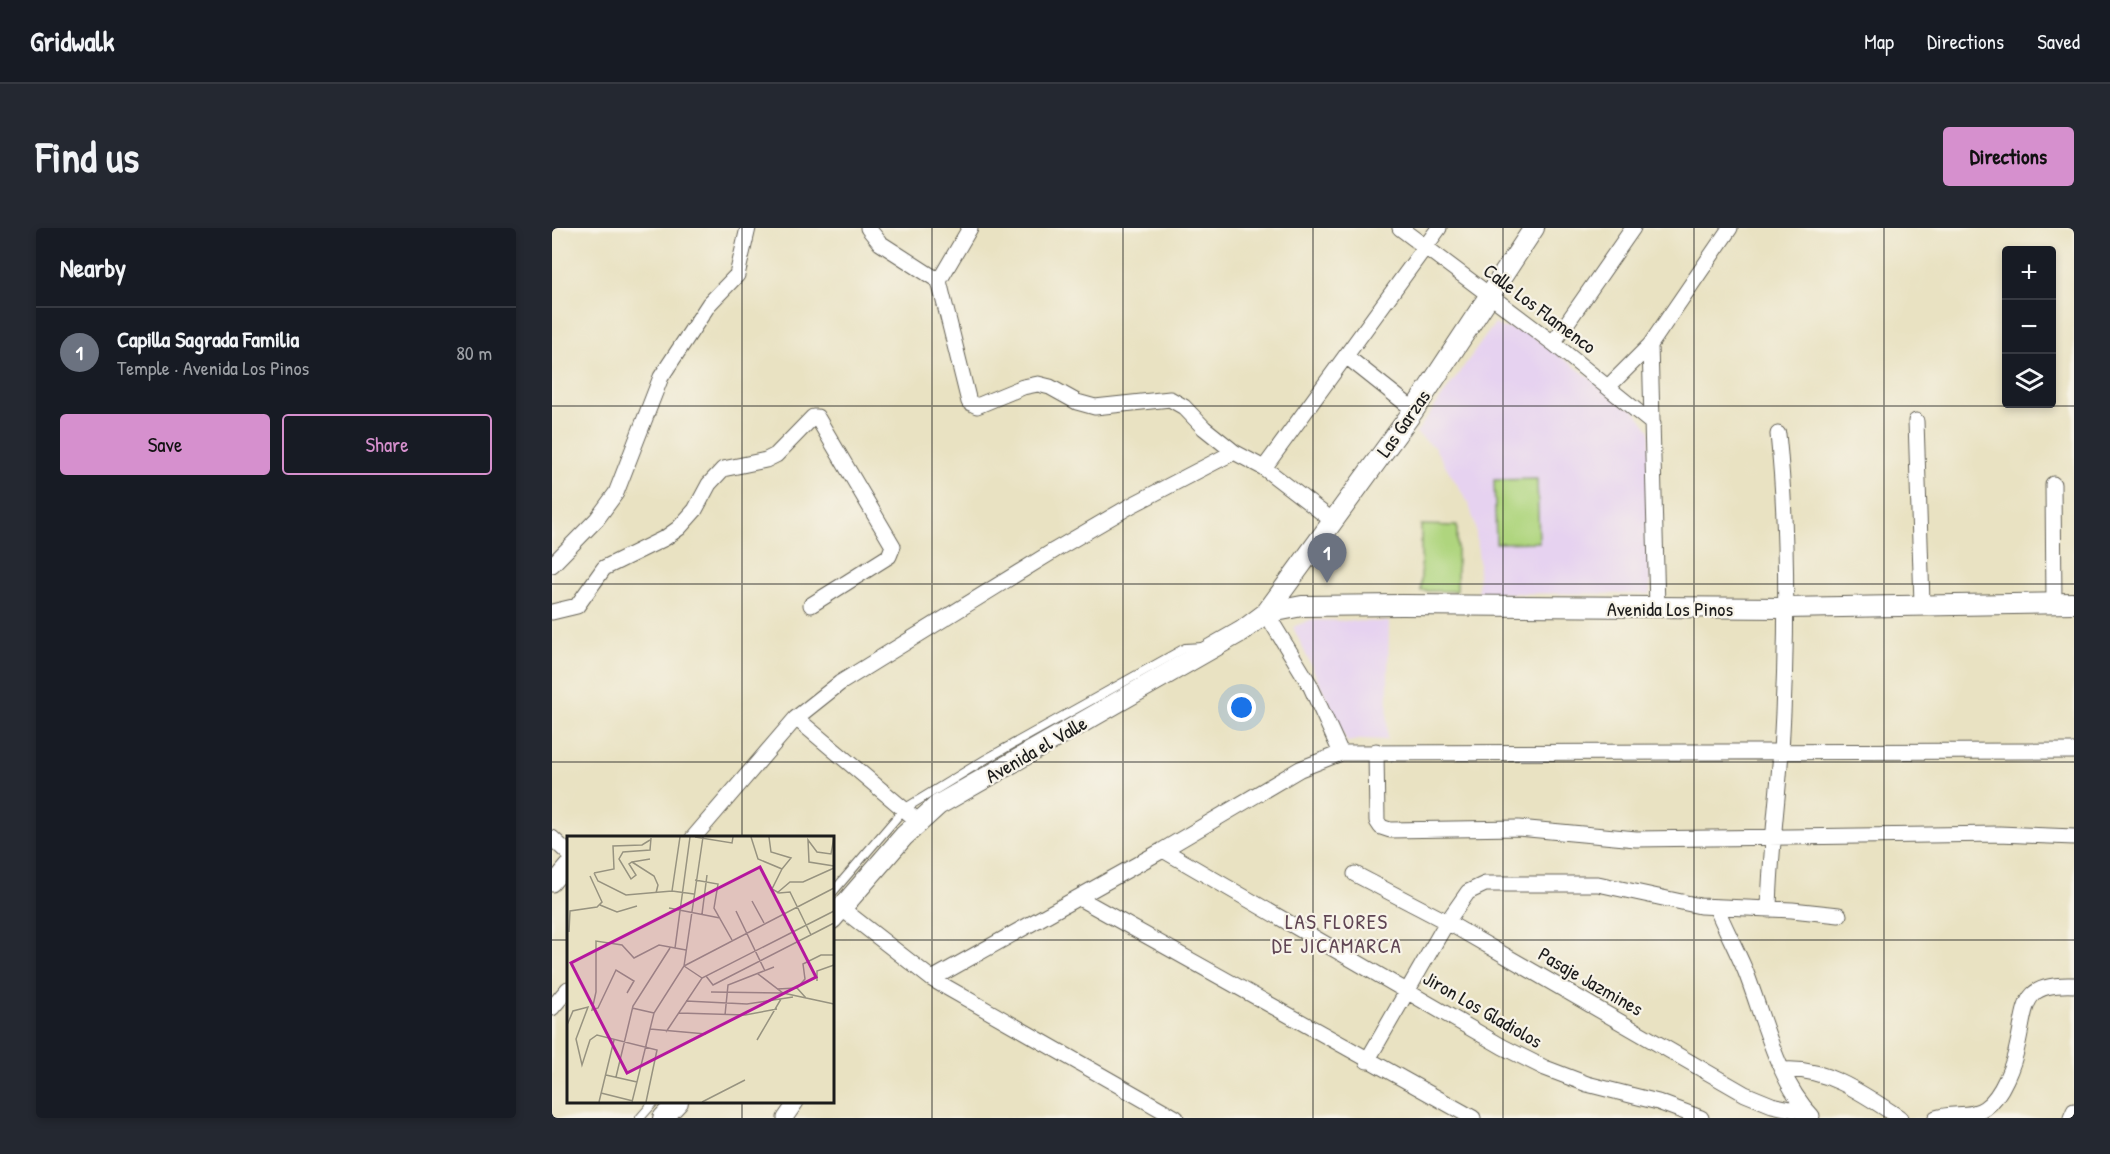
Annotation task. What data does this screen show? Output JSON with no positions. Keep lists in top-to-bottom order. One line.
{"streets":{"street":["Calle Los Flamenco","Las Garzas","Avenida Los Pinos","Avenida el Valle","Pasaje Jazmines","Jiron Los Gladiolos"]},"crossings":[["Calle Los Flamenco","Las Garzas"],["Las Garzas","Avenida Los Pinos"],["Las Garzas","Avenida el Valle"],["Avenida Los Pinos","Avenida el Valle"]],"districts":["LAS FLORES DE JICAMARCA"],"page":{"header":"Gridwalk","nav":["Map","Directions","Saved"],"buttons":["Directions",["Save","Share"]],"title":"Find us","heading":"Nearby","map_buttons":["+","−"],"list":[{"mark":"1","name":"Capilla Sagrada Familia","note":"Temple · Avenida Los Pinos","value":"80 m"}],"pins":"1"}}
